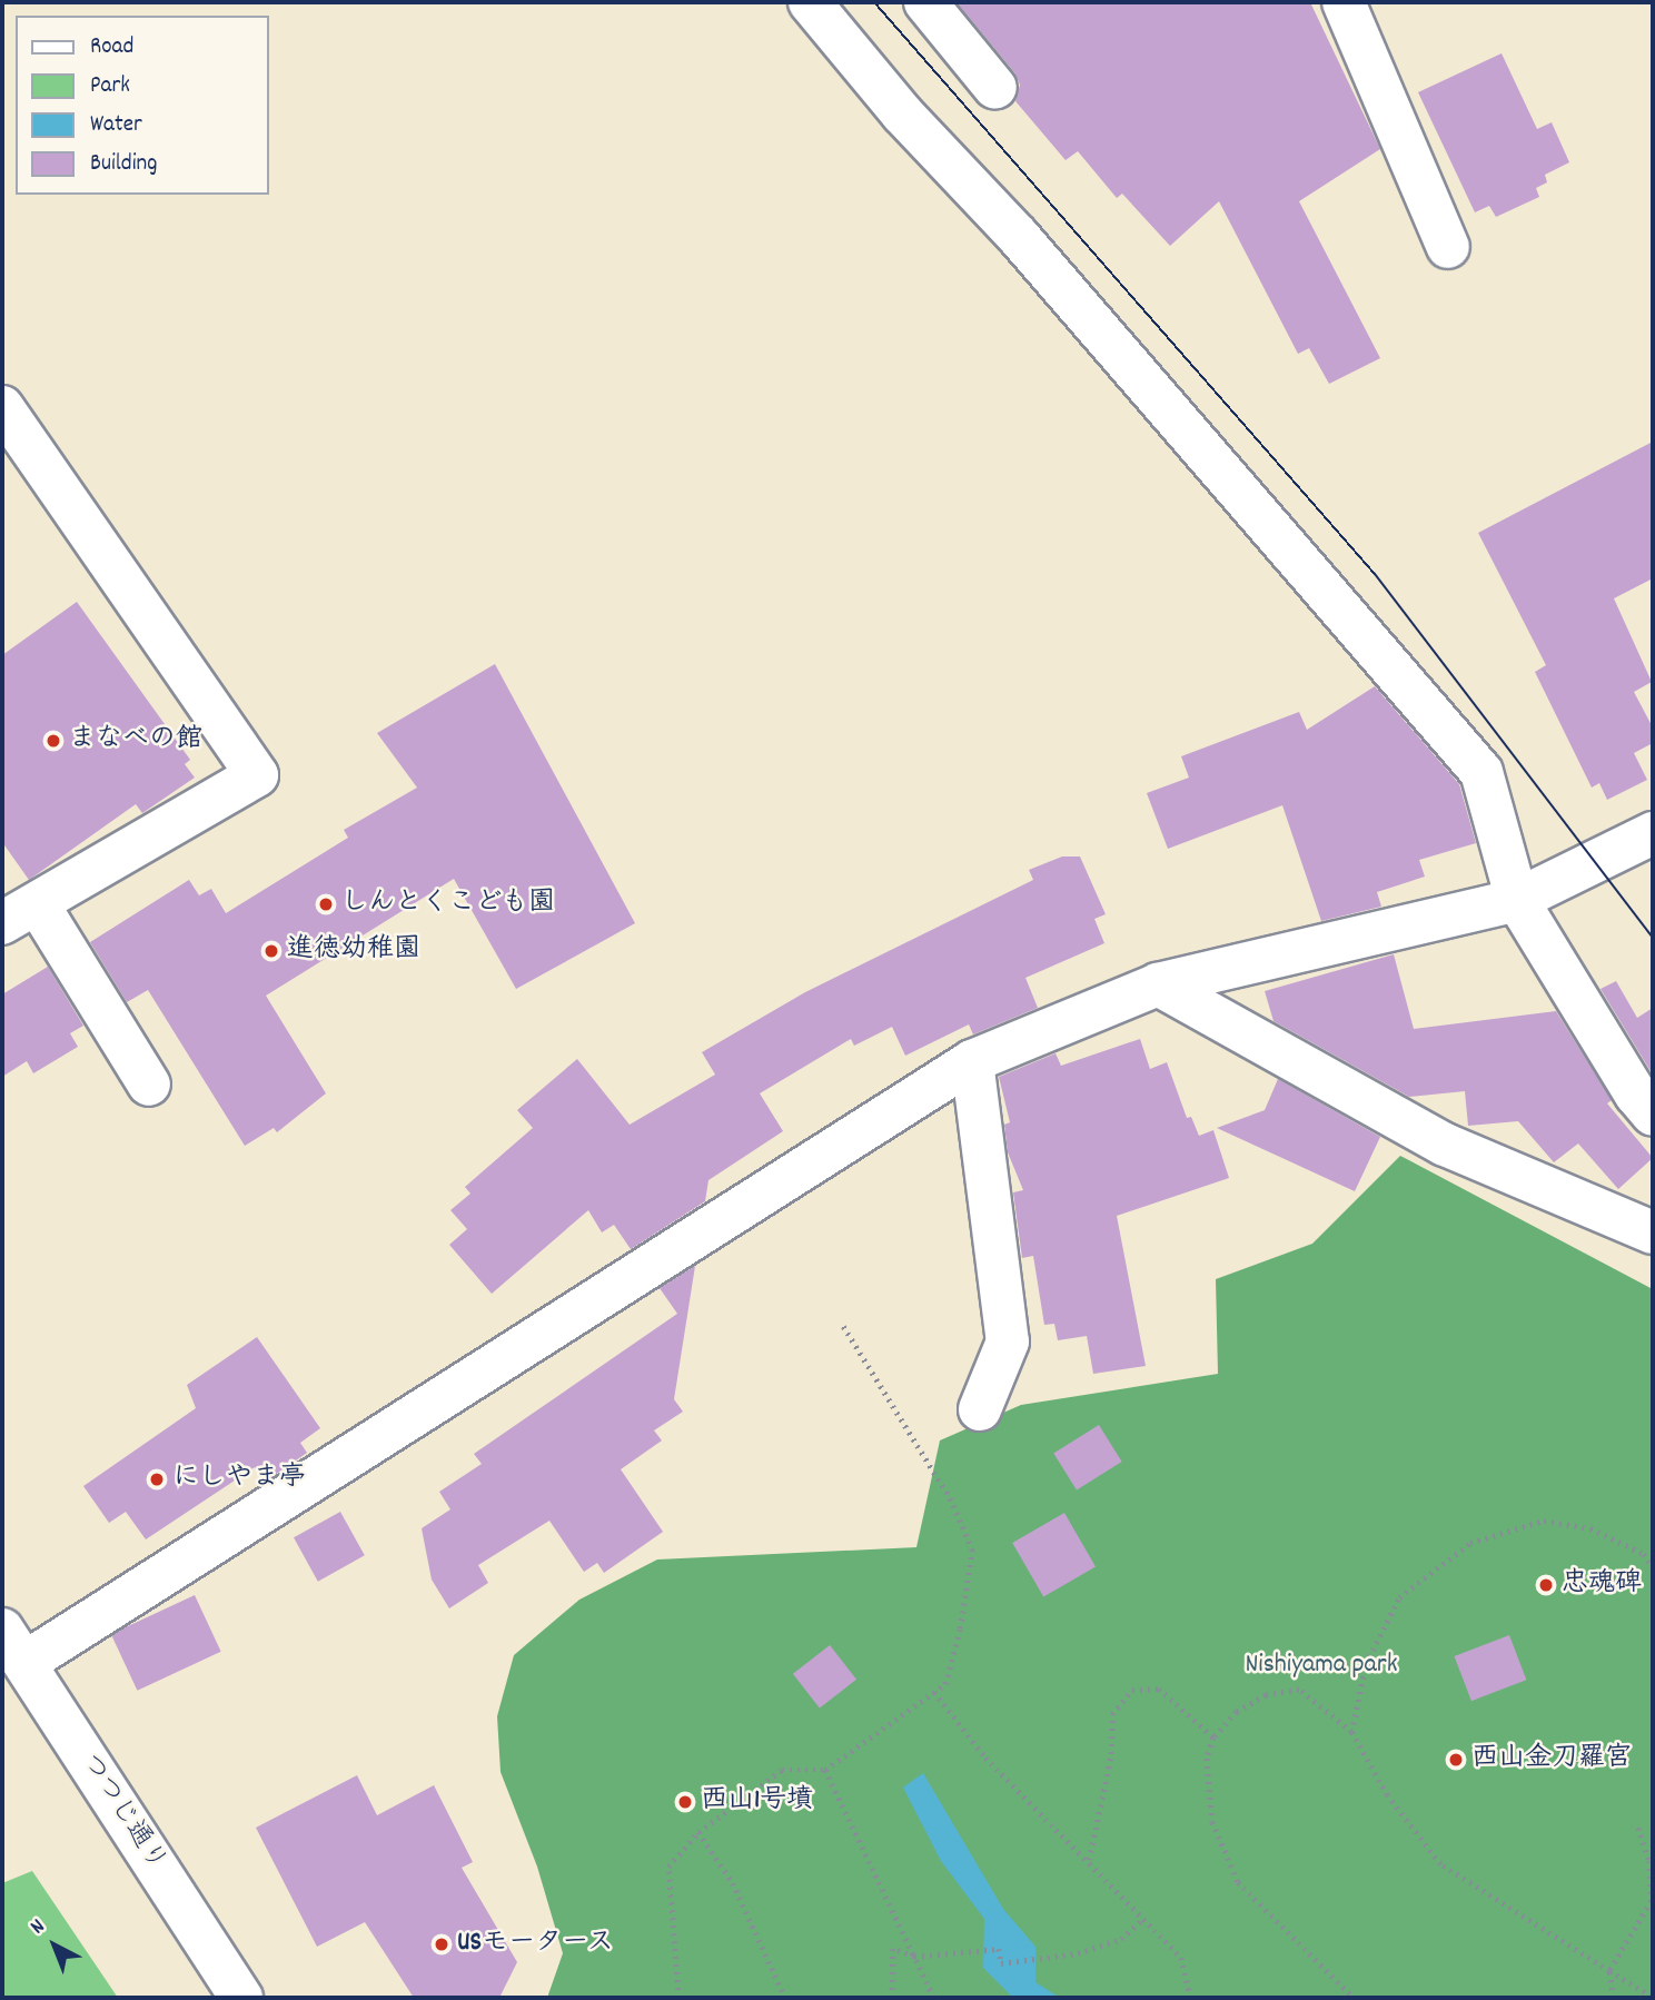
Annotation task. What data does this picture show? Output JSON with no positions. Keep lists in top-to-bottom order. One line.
{"streets":{"street":["つつじ通り"]},"parks":["Nishiyama park"],"places":["まなべの館","しんとくこども園","進徳幼稚園","にしやま亭","忠魂碑","西山金刀羅宮","西山1号墳","USモータース"],"legend":["Road","Park","Water","Building"],"north":"top left"}
